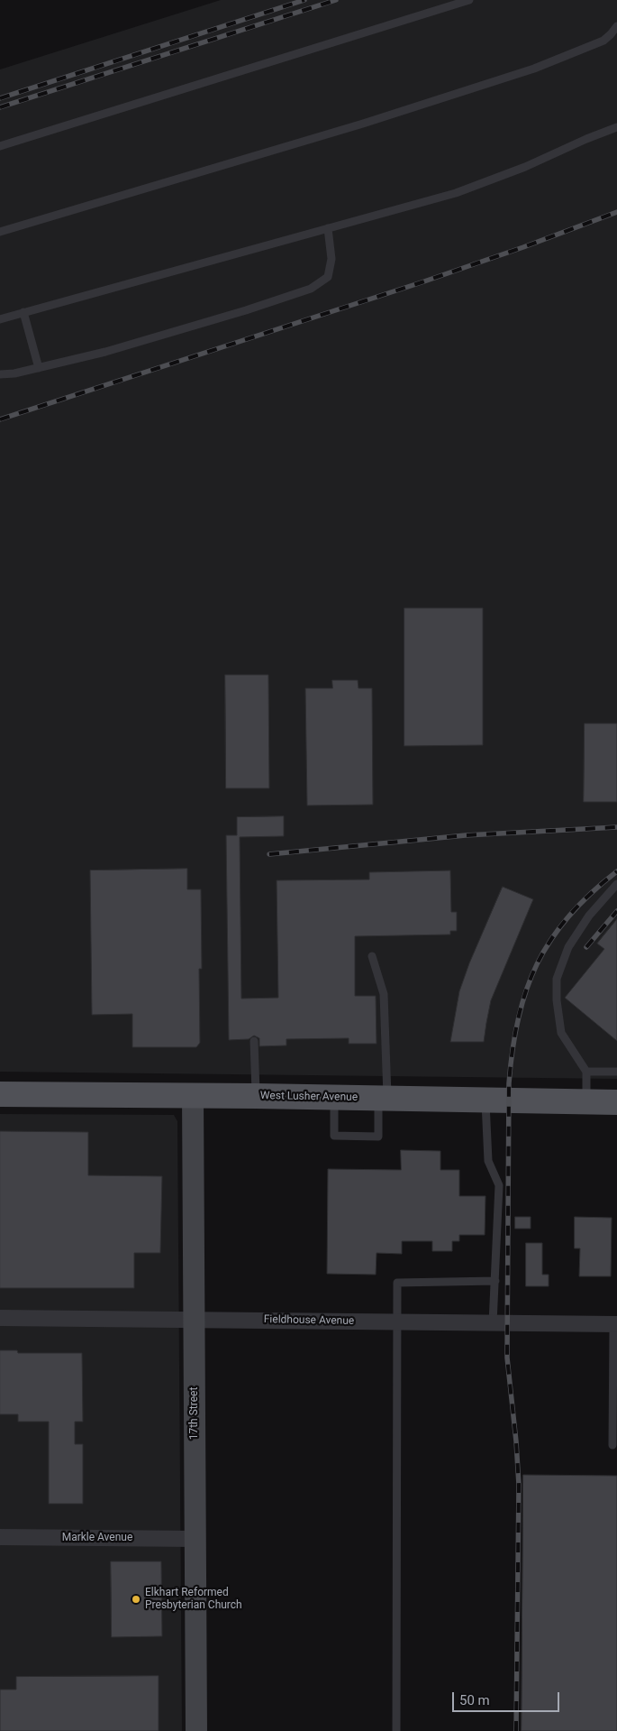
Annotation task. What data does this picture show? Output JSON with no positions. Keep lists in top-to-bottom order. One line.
{"streets":{"main road":["West Lusher Avenue"],"street":["Fieldhouse Avenue","17th Street","Markle Avenue"]},"crossings":[["West Lusher Avenue","17th Street"],["Fieldhouse Avenue","17th Street"],["17th Street","Markle Avenue"]],"places":["Elkhart Reformed Presbyterian Church"],"scale_bar":"50 m"}
